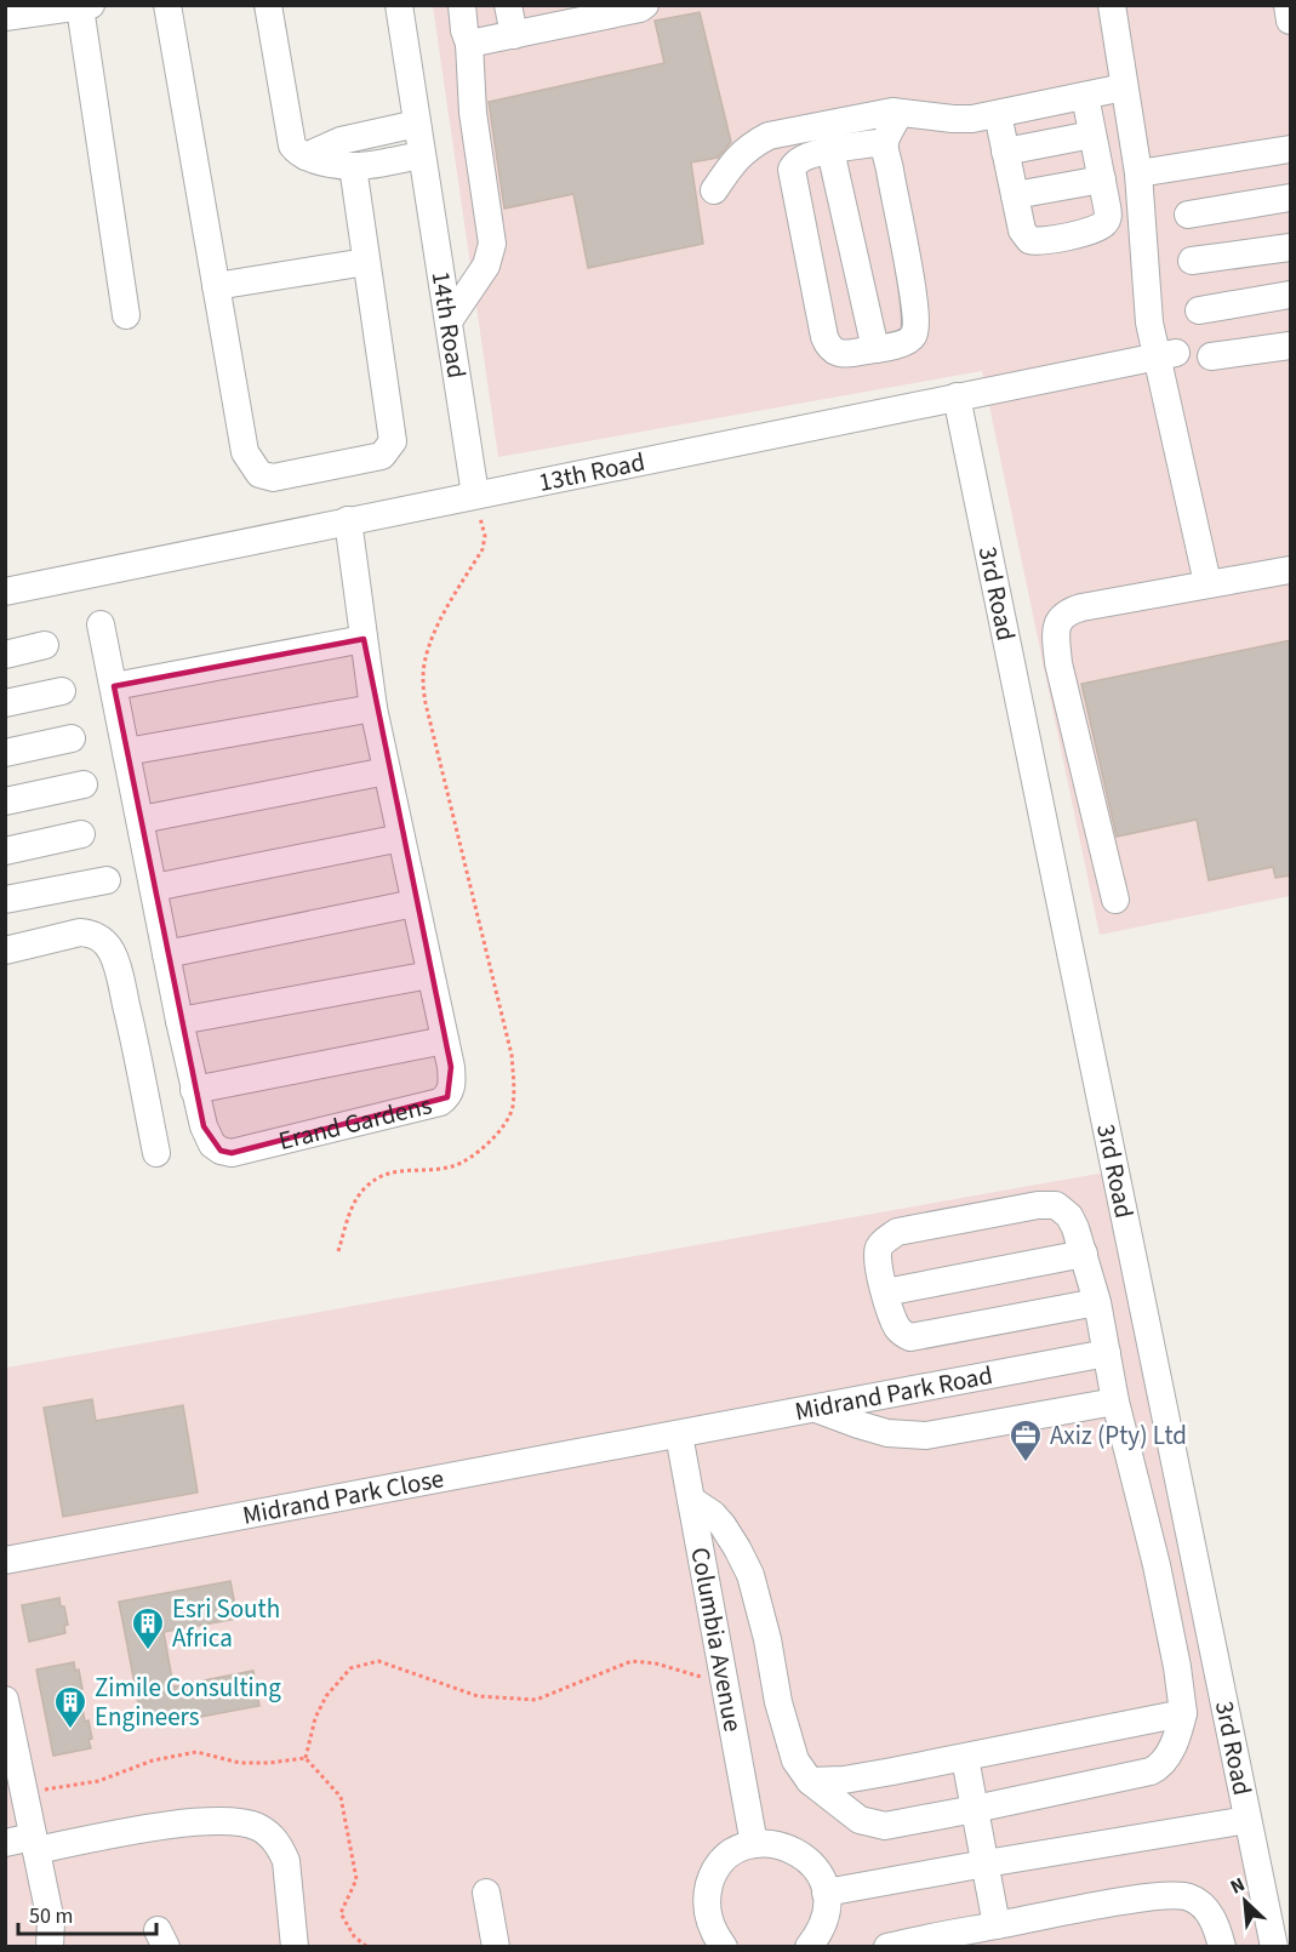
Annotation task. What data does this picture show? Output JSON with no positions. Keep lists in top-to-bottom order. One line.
{"streets":{"street":["14th Road","13th Road","3rd Road","Erand Gardens","Midrand Park Road","Midrand Park Close","Columbia Avenue"]},"crossings":[["14th Road","13th Road"],["13th Road","3rd Road"],["13th Road","Erand Gardens"],["Midrand Park Road","Midrand Park Close"],["Midrand Park Road","Columbia Avenue"],["Midrand Park Close","Columbia Avenue"]],"places":{"office":["Axiz (Pty) Ltd"],"building":["Esri South Africa","Zimile Consulting Engineers"]},"scale_bar":"50 m","north":"top left"}
